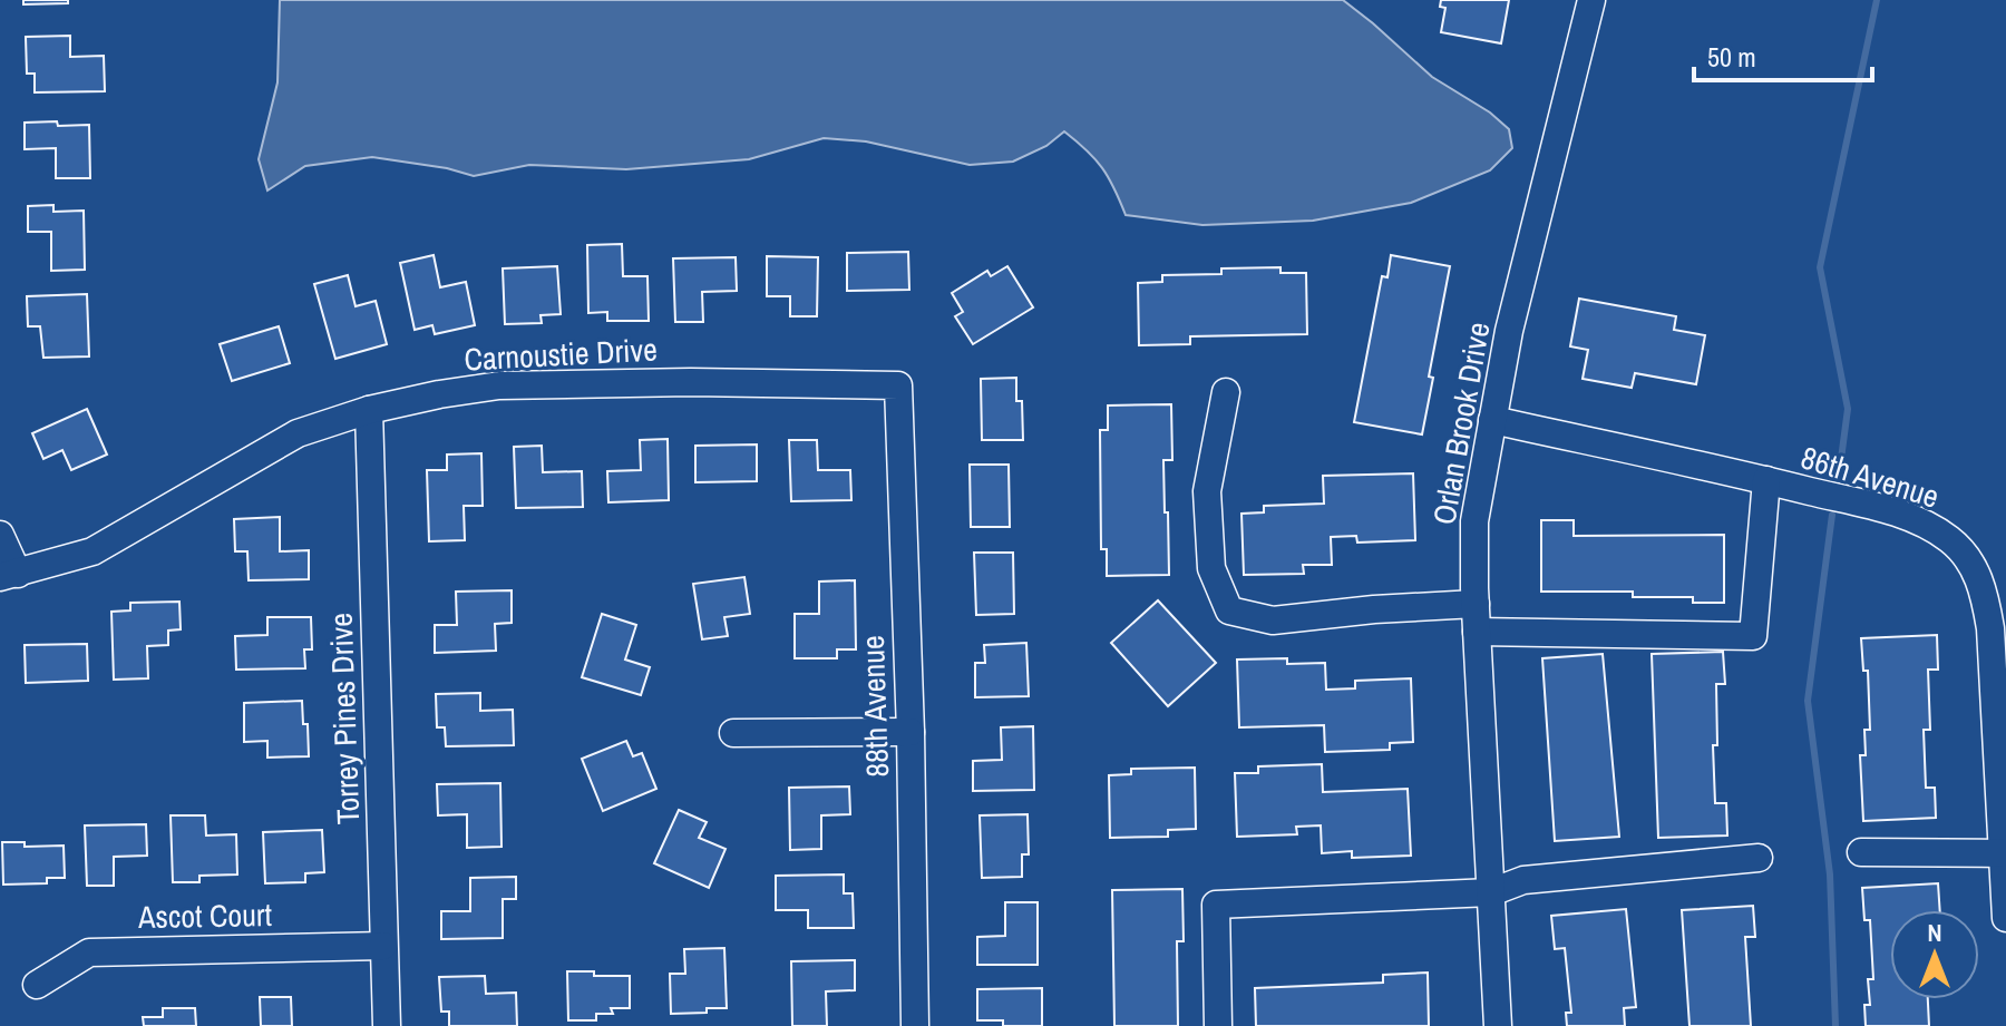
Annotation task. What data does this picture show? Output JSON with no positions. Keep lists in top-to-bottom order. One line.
{"streets":{"street":["Carnoustie Drive","Orlan Brook Drive","86th Avenue","88th Avenue","Torrey Pines Drive","Ascot Court"]},"crossings":[["Carnoustie Drive","88th Avenue"],["Carnoustie Drive","Torrey Pines Drive"],["Orlan Brook Drive","86th Avenue"],["Torrey Pines Drive","Ascot Court"]],"scale_bar":"50 m","north":"top"}
